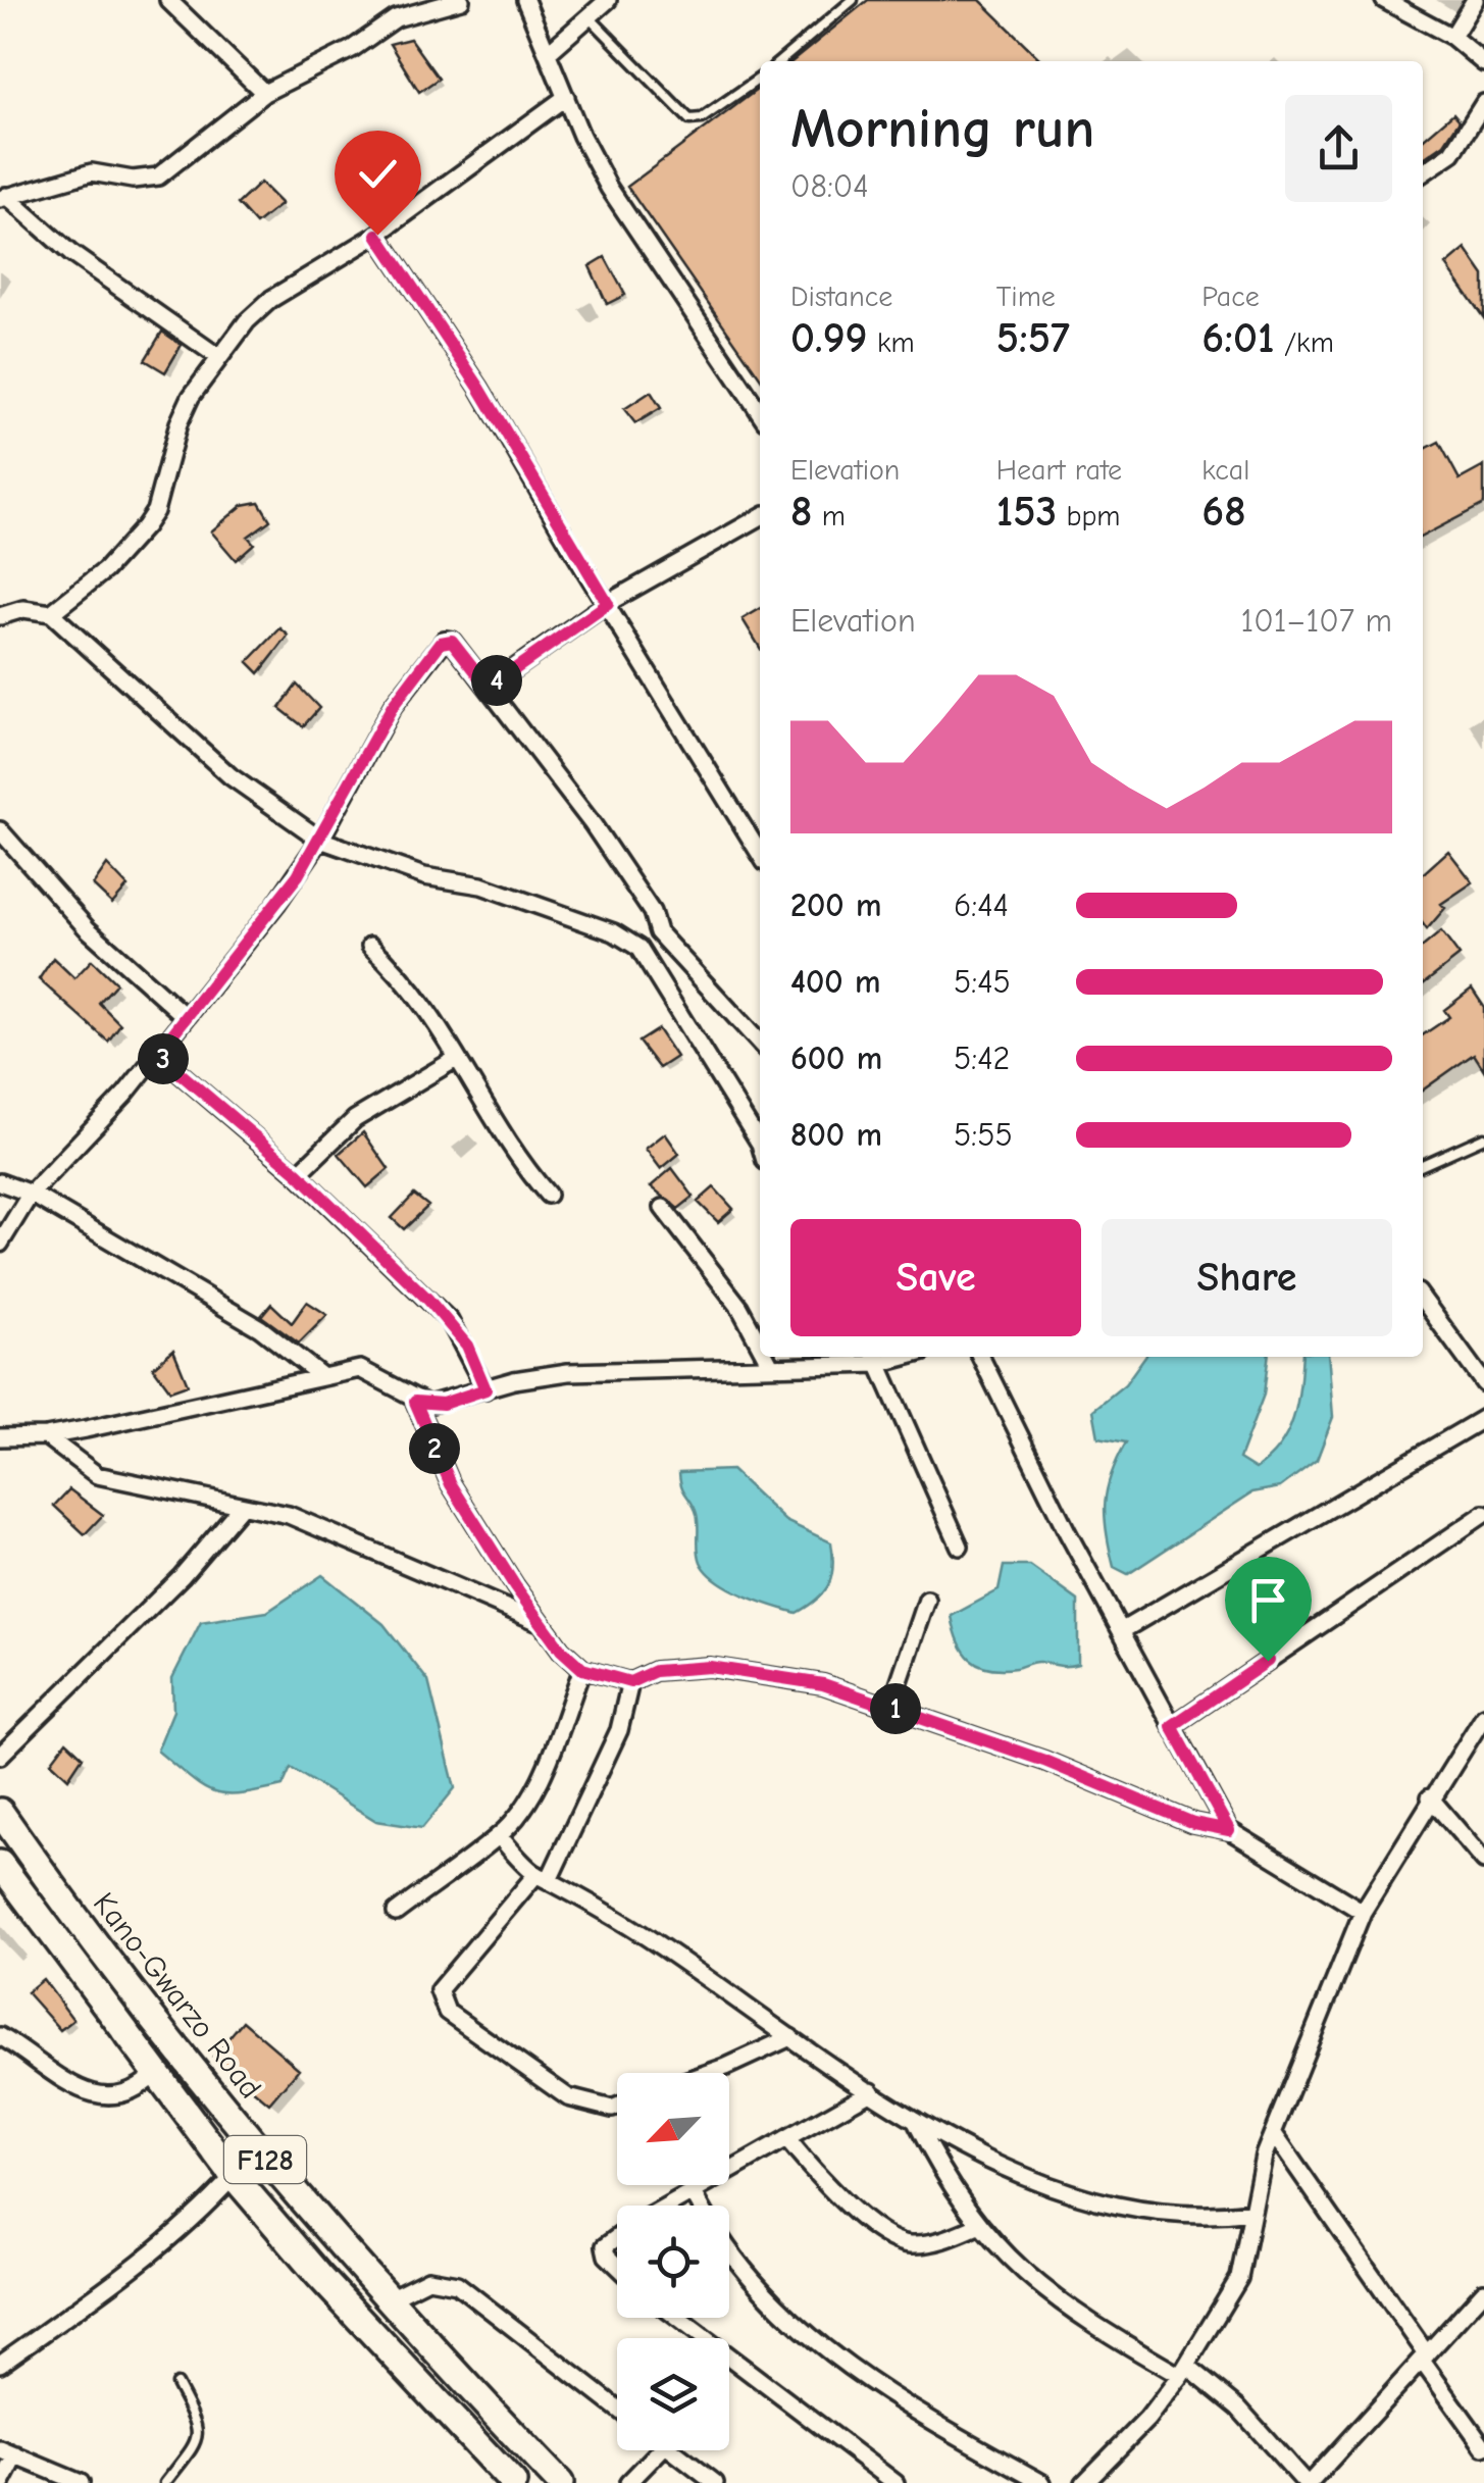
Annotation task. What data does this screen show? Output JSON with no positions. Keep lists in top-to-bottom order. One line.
{"streets":{"main road":["Kano-Gwarzo Road","F128"]},"north":"bottom left","page":{"heading":["Morning run","08:04"],"stats":[["Distance","0.99 km"],["Time","5:57"],["Pace","6:01 /km"],["Elevation","8 m"],["Heart rate","153 bpm"],["kcal","68"]],"chart":["Elevation","101–107 m"],"pins":["4","3","2","1"],"list":[{"name":"200 m","note":"6:44"},{"name":"400 m","note":"5:45"},{"name":"600 m","note":"5:42"},{"name":"800 m","note":"5:55"}],"buttons":["Save","Share"]}}
